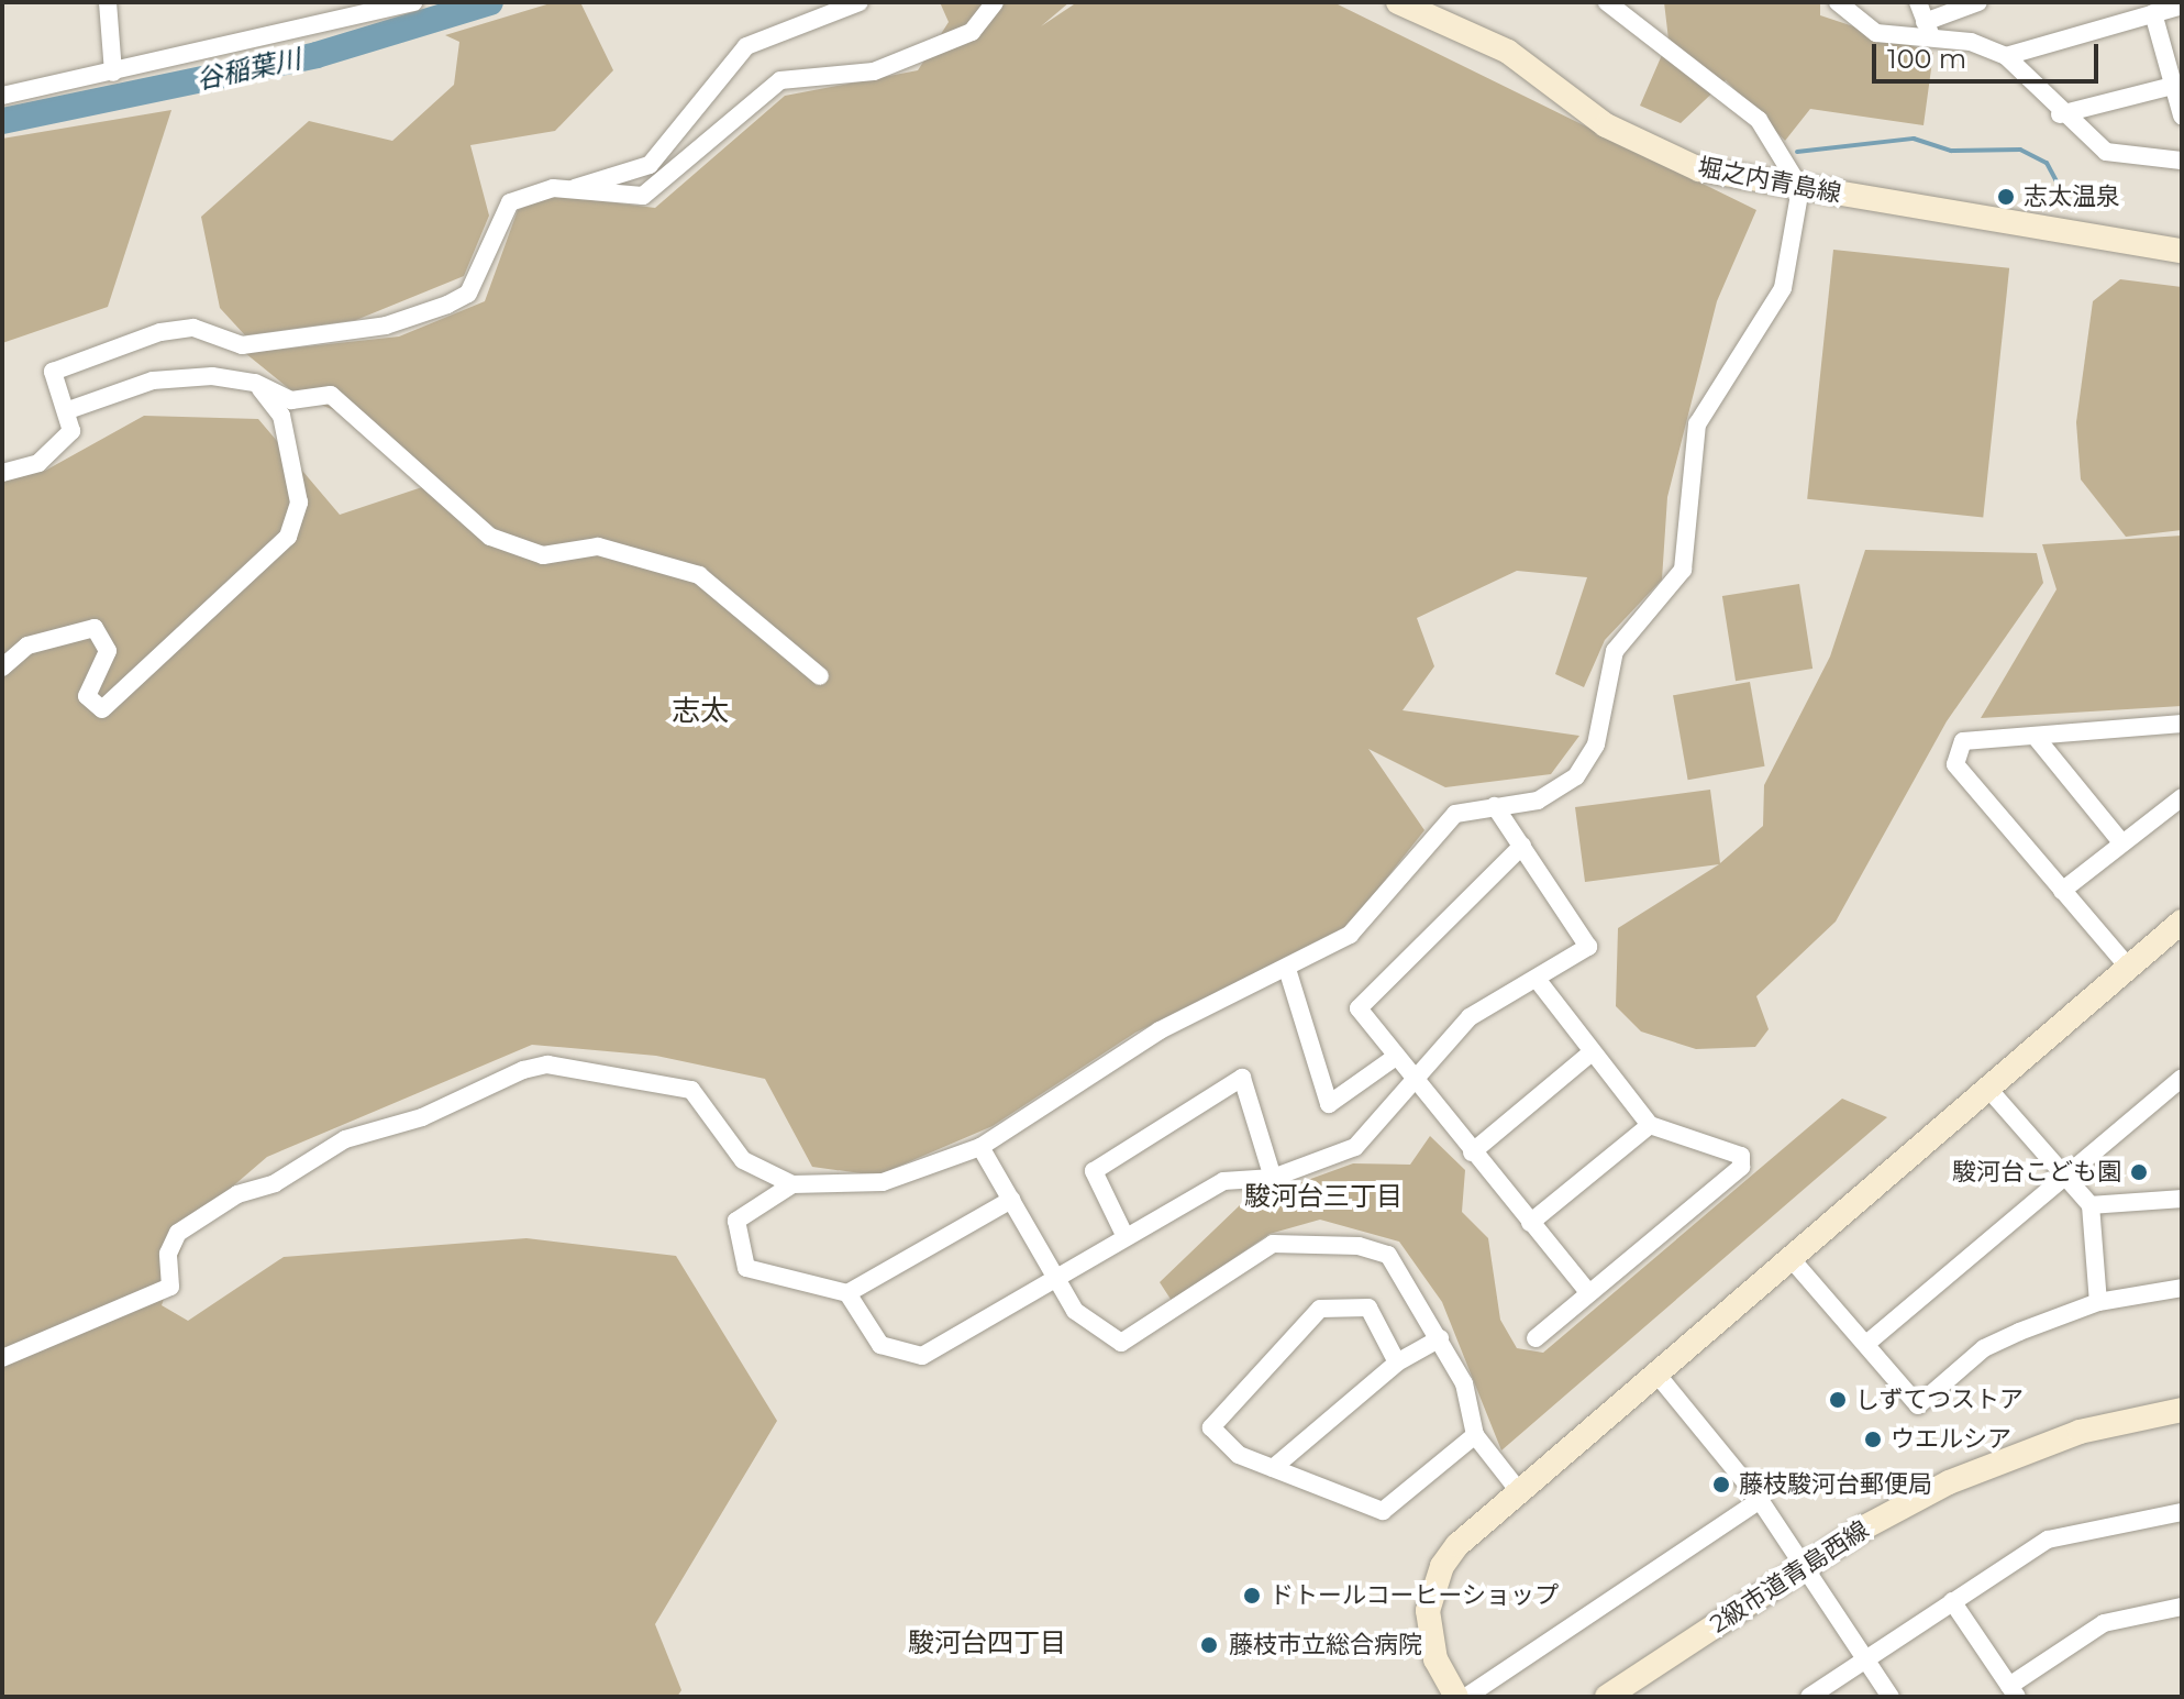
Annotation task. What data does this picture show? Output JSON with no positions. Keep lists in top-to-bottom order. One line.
{"streets":{"street":["堀之内青島線","2級市道青島西線"]},"districts":["志太","駿河台三丁目","駿河台四丁目"],"water":["谷稲葉川"],"places":["志太温泉","駿河台こども園","しずてつストア","ウエルシア","藤枝駿河台郵便局","ドトールコーヒーショップ","藤枝市立総合病院"],"scale_bar":"100 m"}
